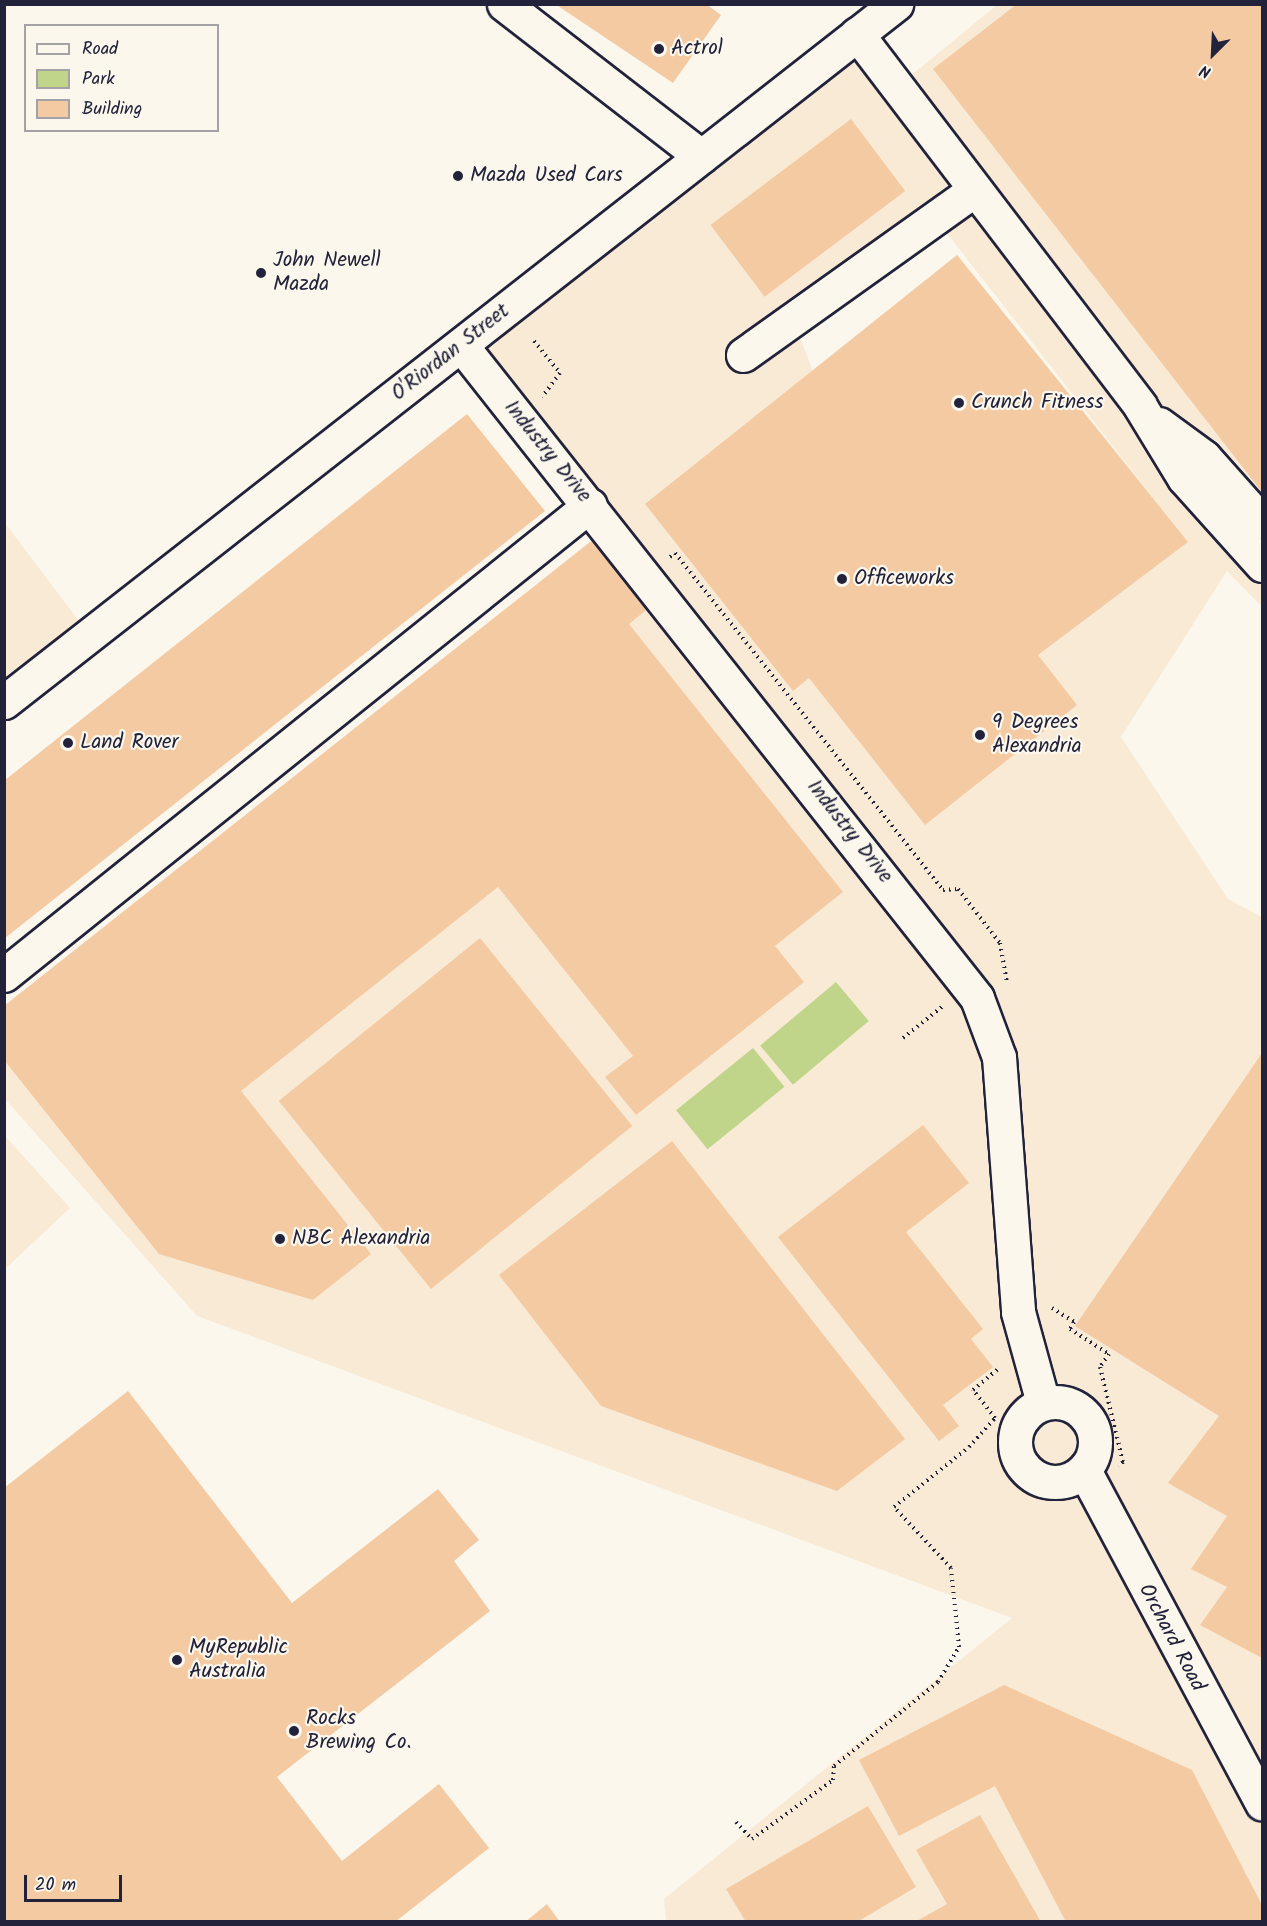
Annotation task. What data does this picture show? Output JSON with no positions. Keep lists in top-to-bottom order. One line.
{"streets":{"main road":["O'Riordan Street","Industry Drive","Orchard Road"]},"crossings":[["O'Riordan Street","Industry Drive"],["Industry Drive","Orchard Road"]],"places":["Actrol","Mazda Used Cars","John Newell Mazda","Crunch Fitness","Officeworks","9 Degrees Alexandria","Land Rover","NBC Alexandria","MyRepublic Australia","Rocks Brewing Co."],"legend":["Road","Park","Building"],"scale_bar":"20 m","north":"bottom left"}
